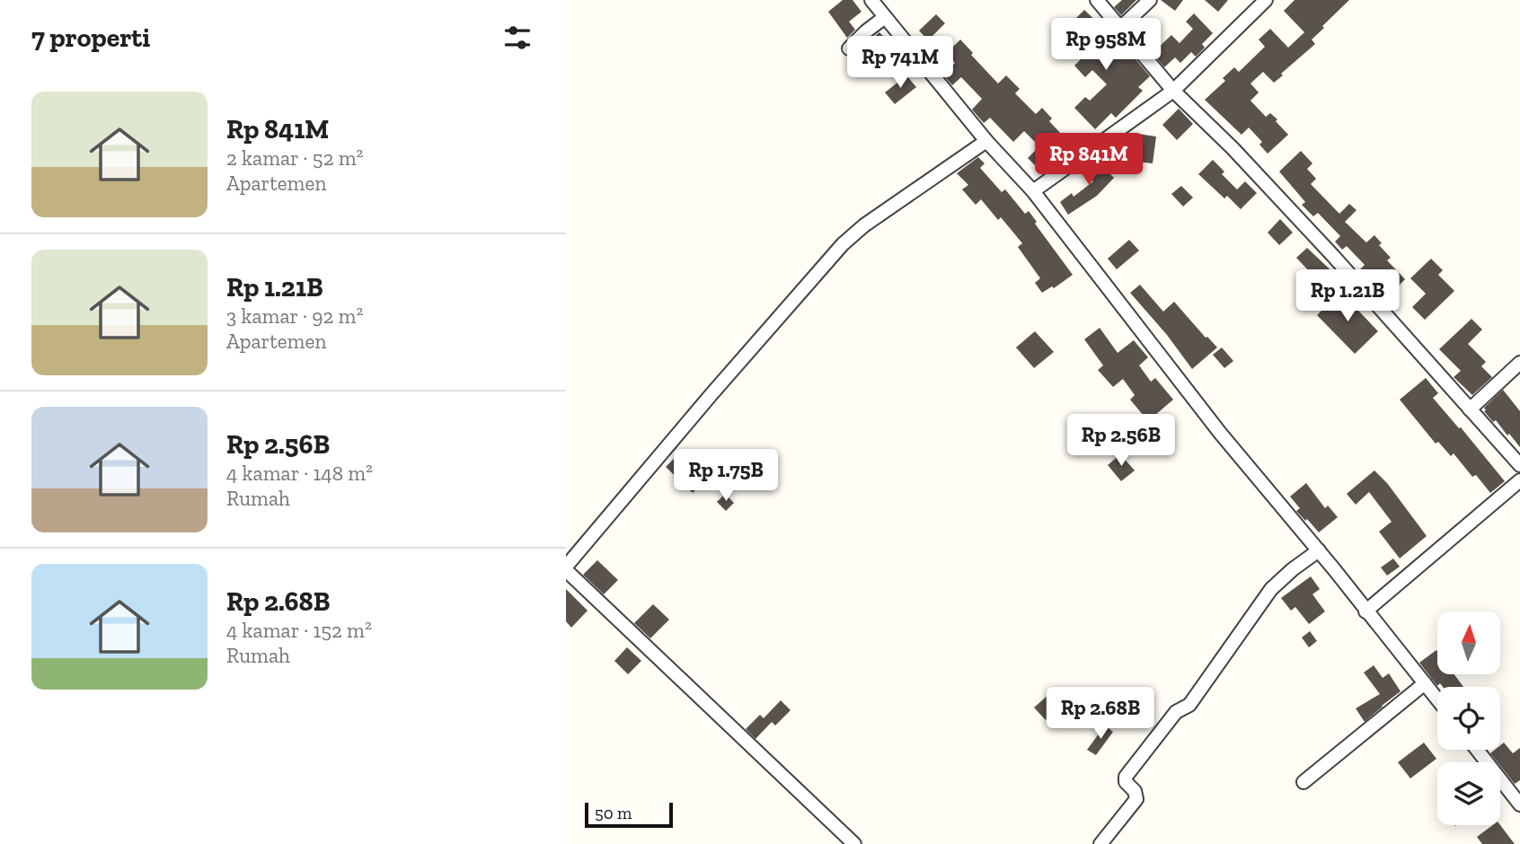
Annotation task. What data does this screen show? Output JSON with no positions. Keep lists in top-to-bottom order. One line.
{"scale_bar":"50 m","north":"top","page":{"heading":"7 properti","price":["Rp 958M","Rp 741M","Rp 841M","Rp 1.21B","Rp 2.56B","Rp 1.75B","Rp 2.68B"],"list":[{"name":"Rp 841M","note":"2 kamar · 52 m² · Apartemen"},{"name":"Rp 1.21B","note":"3 kamar · 92 m² · Apartemen"},{"name":"Rp 2.56B","note":"4 kamar · 148 m² · Rumah"},{"name":"Rp 2.68B","note":"4 kamar · 152 m² · Rumah"}],"scale":"50 m"}}
